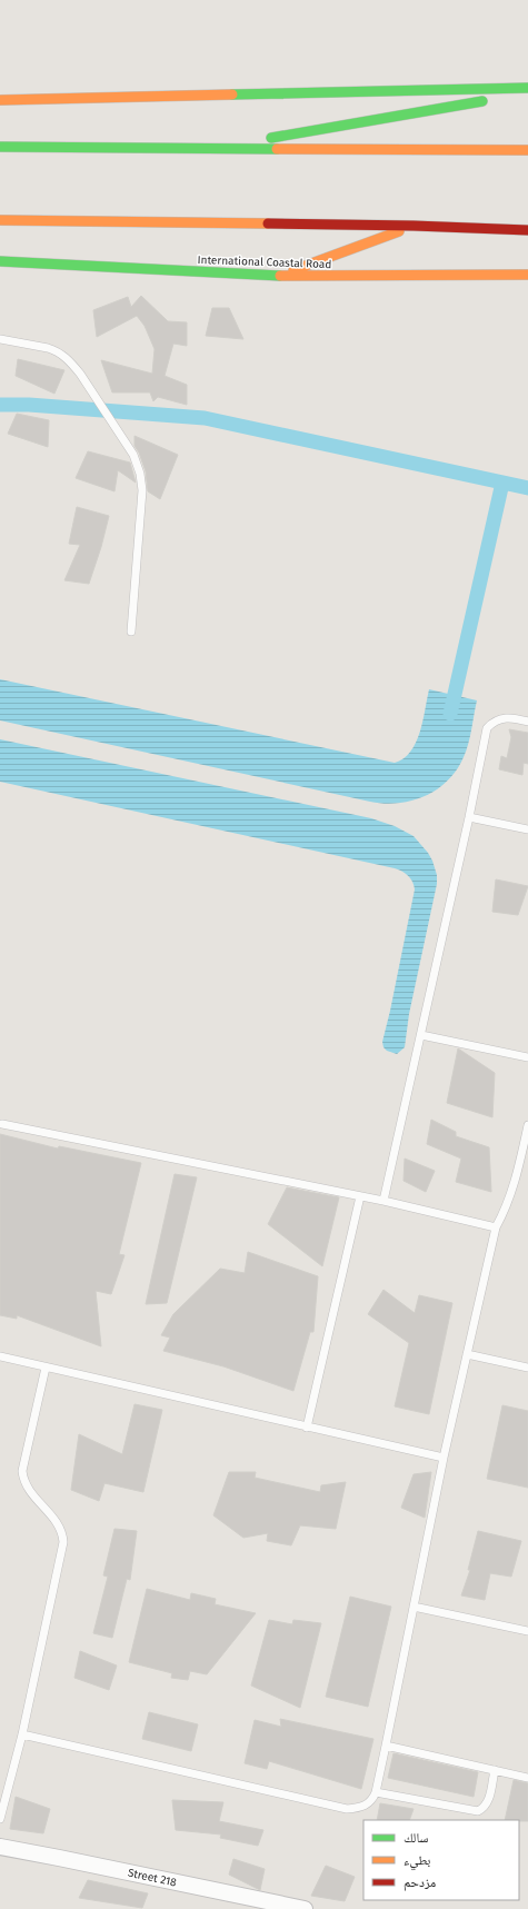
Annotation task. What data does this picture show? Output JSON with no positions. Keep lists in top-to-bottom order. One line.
{"streets":{"highway":["International Coastal Road"],"street":["Street 218"]},"legend":["سالك","بطيء","مزدحم"]}
